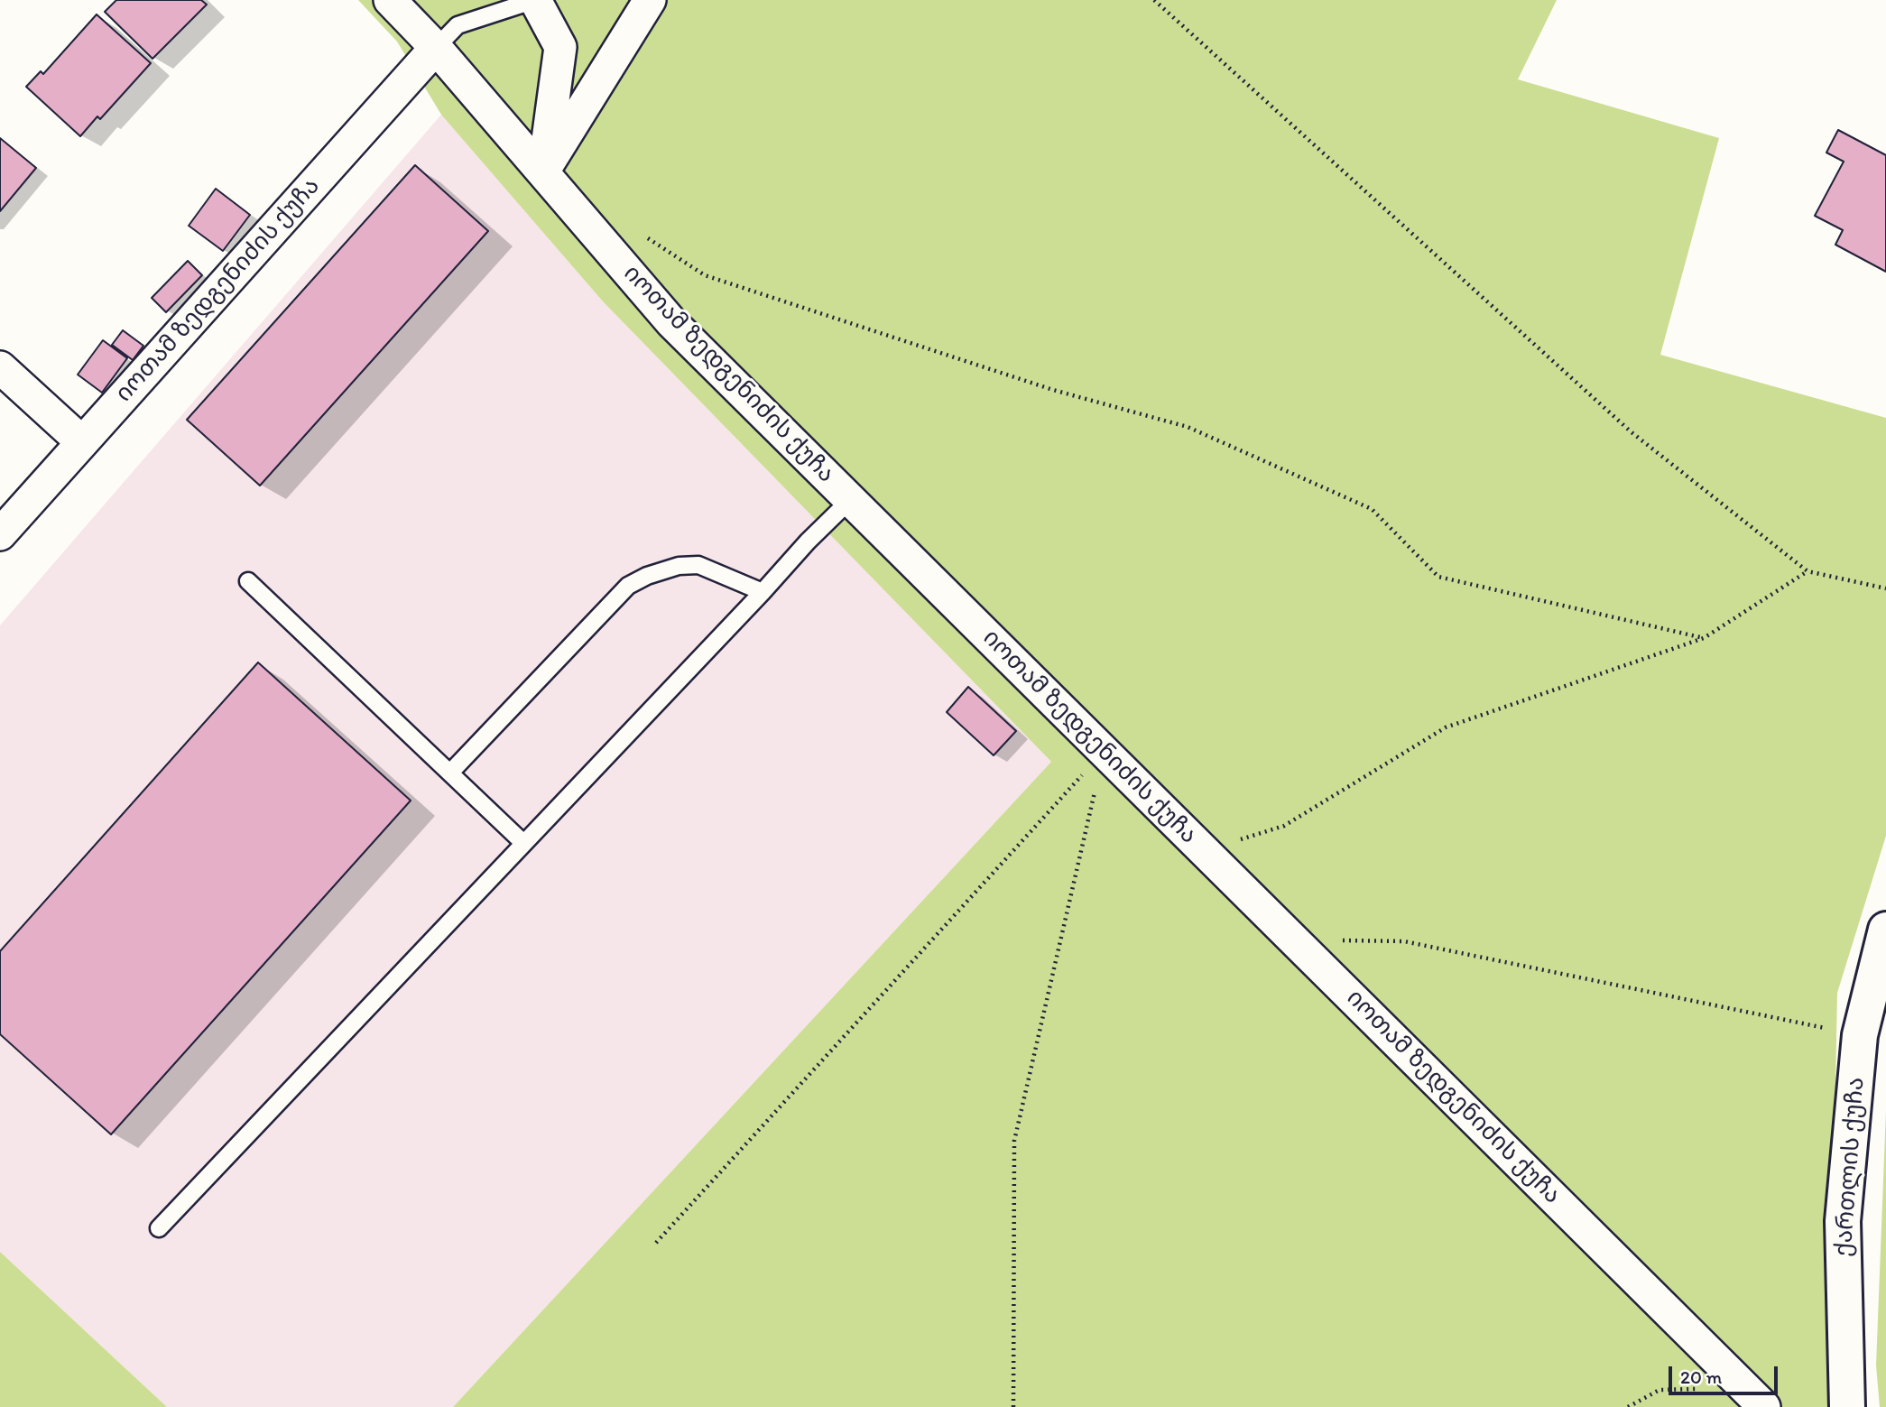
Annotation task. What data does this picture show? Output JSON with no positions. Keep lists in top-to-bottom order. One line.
{"streets":{"street":["იოთამ ზედგენიძის ქუჩა","ქართლის ქუჩა"]},"scale_bar":"20 m"}
